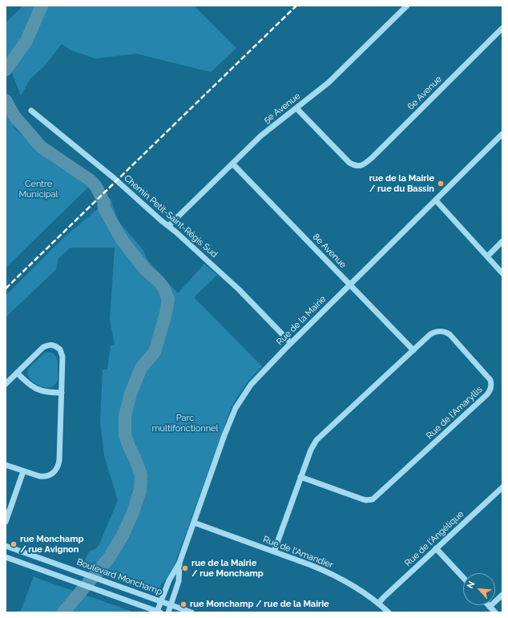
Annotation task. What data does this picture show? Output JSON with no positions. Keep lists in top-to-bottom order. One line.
{"streets":{"street":["6e Avenue","5e Avenue","Chemin Petit-Saint-Régis Sud","8e Avenue","Rue de la Mairie","Rue de l'Amaryllis","Rue de l'Angélique","Rue de l'Amandier","Boulevard Monchamp"]},"crossings":[["6e Avenue","5e Avenue"],["5e Avenue","Chemin Petit-Saint-Régis Sud"],["5e Avenue","8e Avenue"],["Chemin Petit-Saint-Régis Sud","Rue de la Mairie"],["8e Avenue","Rue de la Mairie"],["8e Avenue","Rue de l'Amaryllis"],["Rue de la Mairie","Rue de l'Amandier"],["Rue de la Mairie","Boulevard Monchamp"],["Rue de l'Amaryllis","Rue de l'Amandier"],["Rue de l'Angélique","Rue de l'Amandier"]],"parks":["Centre Municipal","Parc multifonctionnel"],"places":["rue de la Mairie / rue du Bassin","rue Monchamp / rue Avignon","rue de la Mairie / rue Monchamp","rue Monchamp / rue de la Mairie"],"north":"top left"}
